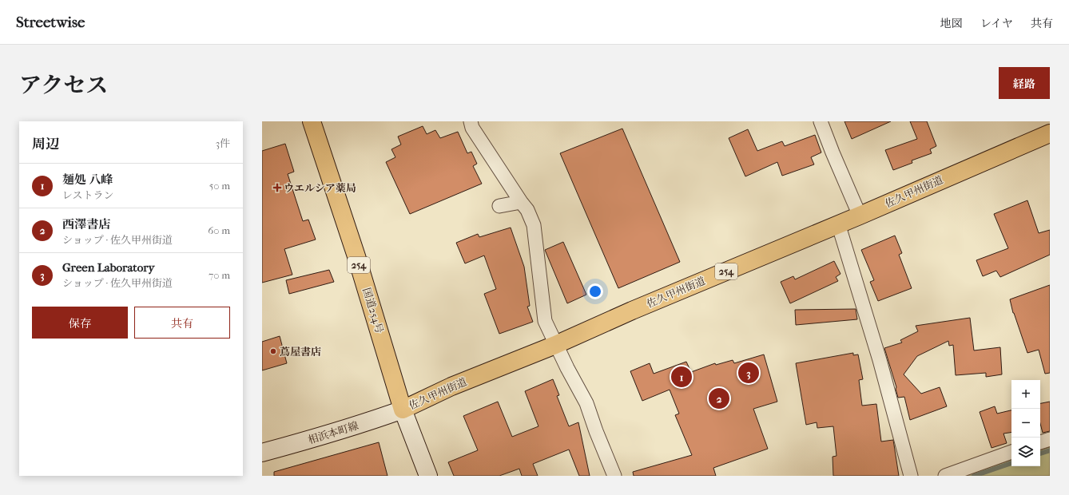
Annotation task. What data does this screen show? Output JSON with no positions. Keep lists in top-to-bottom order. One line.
{"streets":{"highway":["佐久甲州街道","254","国道254号"],"main road":["相浜本町線"]},"crossings":[["佐久甲州街道","国道254号"],["佐久甲州街道","相浜本町線"],["国道254号","相浜本町線"]],"places":{"health":["ウエルシア薬局"],"other":["蔦屋書店"]},"page":{"header":"Streetwise","nav":["地図","レイヤ","共有"],"title":"アクセス","buttons":["経路",["保存","共有"]],"heading":["周辺","3件"],"list":[{"mark":"1","name":"麺処 八峰","note":"レストラン","value":"50 m"},{"mark":"2","name":"西澤書店","note":"ショップ · 佐久甲州街道","value":"60 m"},{"mark":"3","name":"Green Laboratory","note":"ショップ · 佐久甲州街道","value":"70 m"}],"pins":["3","1","2"],"map_buttons":["+","−"]}}
